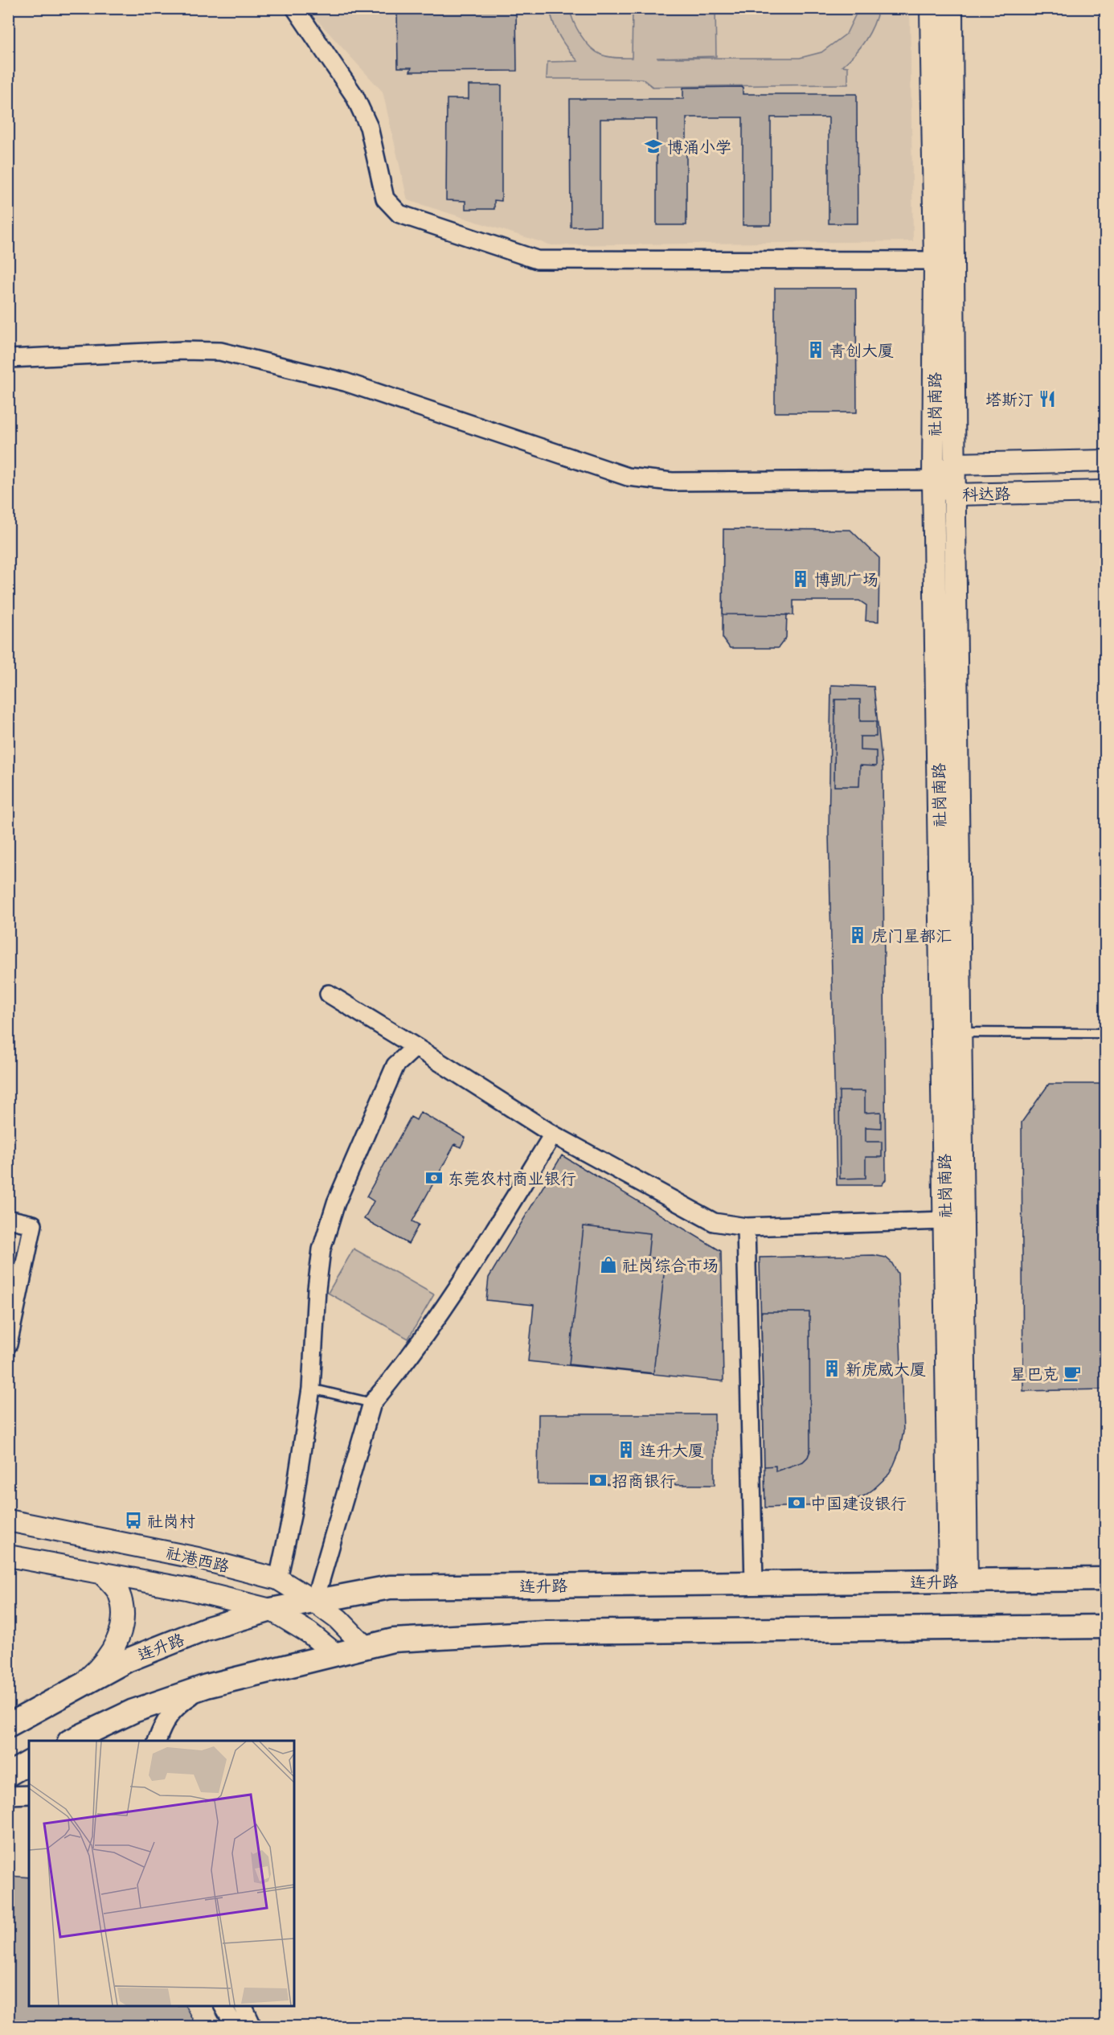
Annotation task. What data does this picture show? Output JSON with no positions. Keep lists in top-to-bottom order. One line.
{"streets":{"main road":["连升路"],"street":["社岗南路","科达路","社港西路"]},"crossings":[["社岗南路","科达路"],["社岗南路","连升路"],["社港西路","连升路"]],"places":{"school or university":["博涌小学"],"building":["青创大厦","博凯广场","虎门星都汇","新虎威大厦","连升大厦"],"restaurant":["塔斯汀"],"bank":["东莞农村商业银行","招商银行","中国建设银行"],"shop":["社岗综合市场"],"cafe":["星巴克"],"bus stop":["社岗村"]}}
